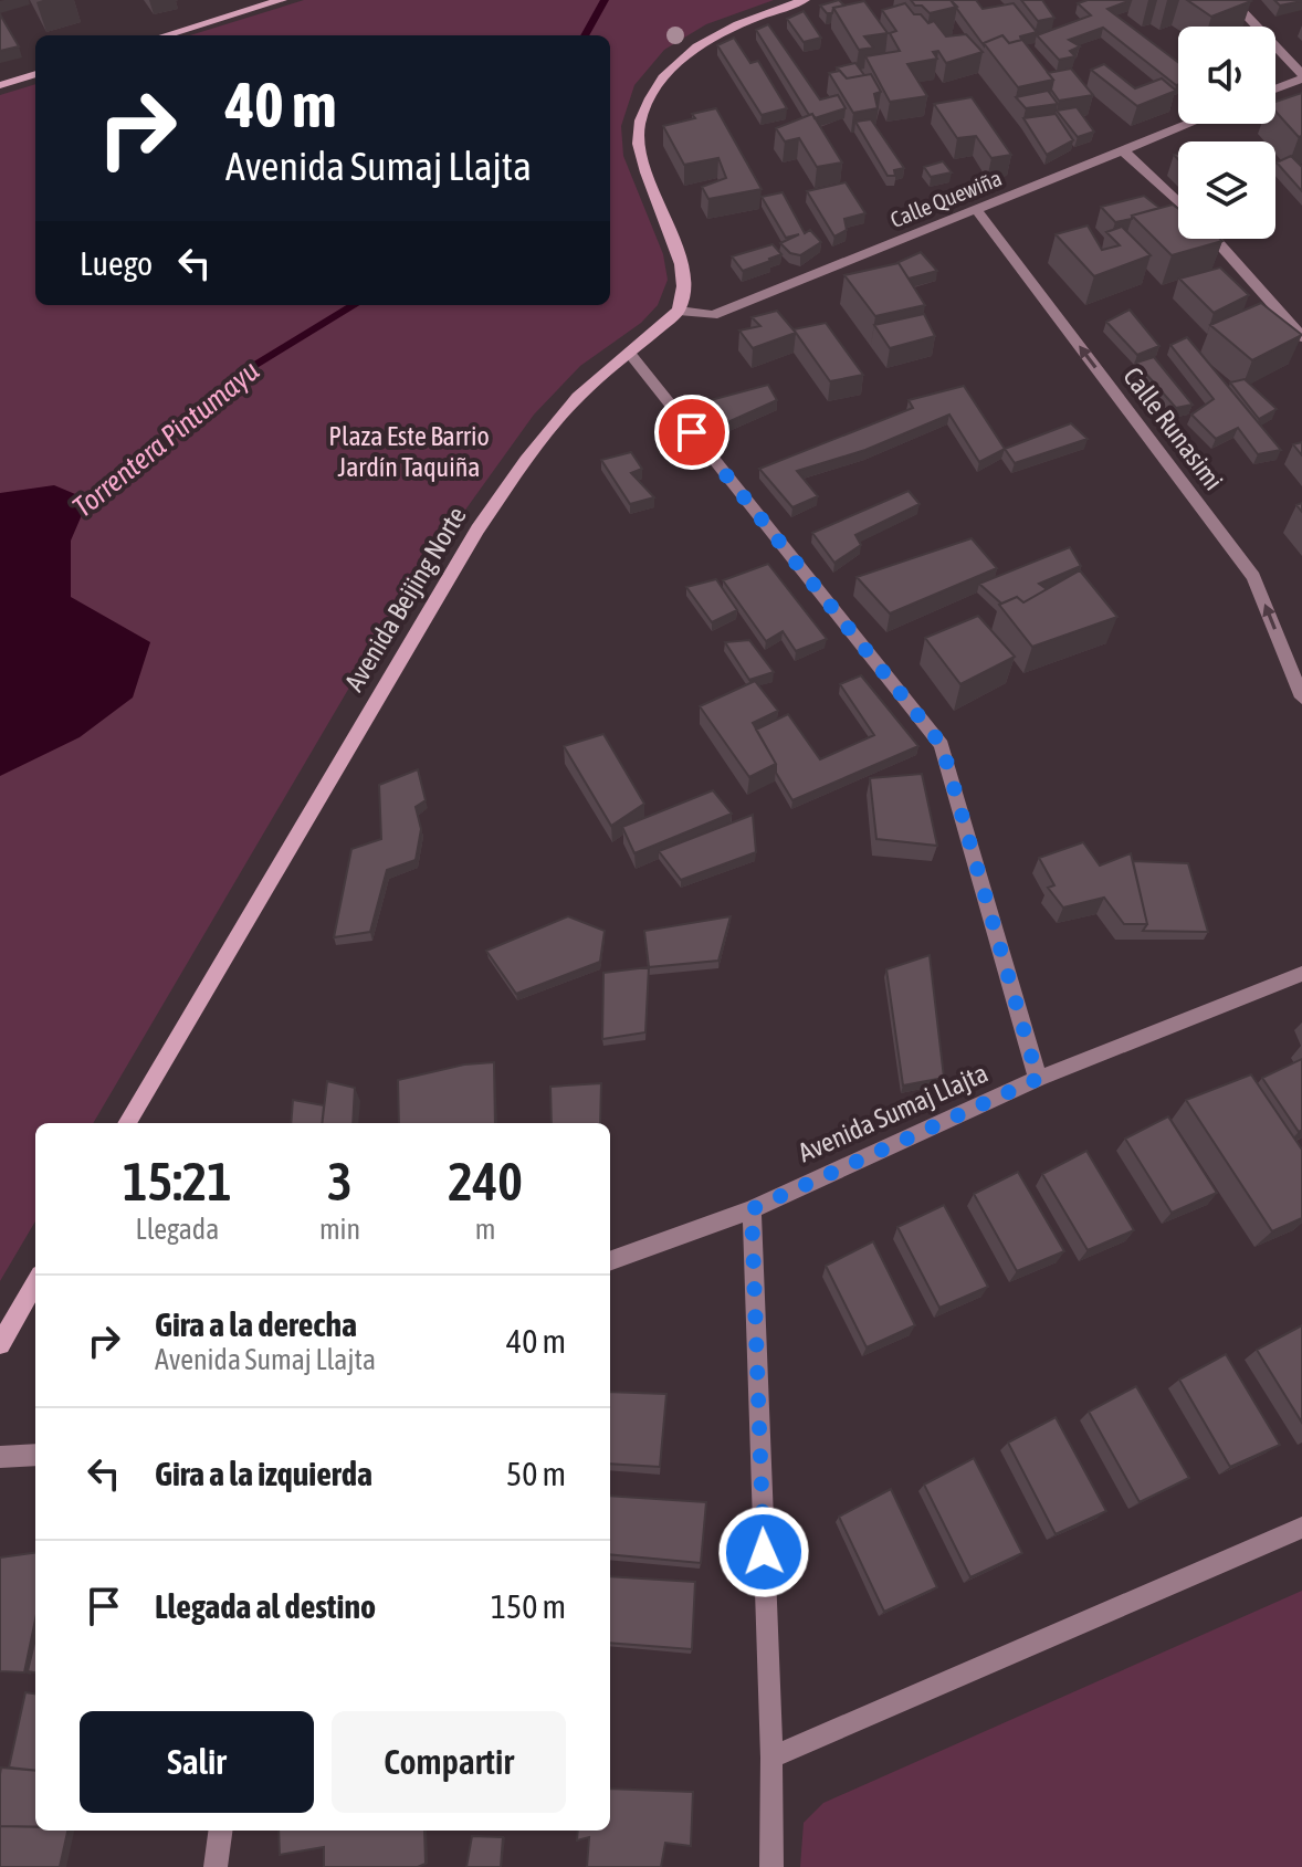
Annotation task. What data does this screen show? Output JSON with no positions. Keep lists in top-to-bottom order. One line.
{"streets":{"street":["Calle Quewiña","Calle Runasimi","Avenida Beijing Norte","Avenida Sumaj Llajta"]},"crossings":[["Calle Quewiña","Calle Runasimi"],["Calle Quewiña","Avenida Beijing Norte"]],"one_way":["Calle Runasimi"],"water":["Torrentera Pintumayu"],"parks":["Plaza Este Barrio Jardín Taquiña"],"page":{"turn":["40 m","Avenida Sumaj Llajta"],"then":"Luego","eta":["15:21","Llegada","3","min","240","m"],"list":[{"name":"Gira a la derecha","note":"Avenida Sumaj Llajta","value":"40 m"},{"name":"Gira a la izquierda","value":"50 m"},{"name":"Llegada al destino","value":"150 m"}],"buttons":["Salir","Compartir"]}}
